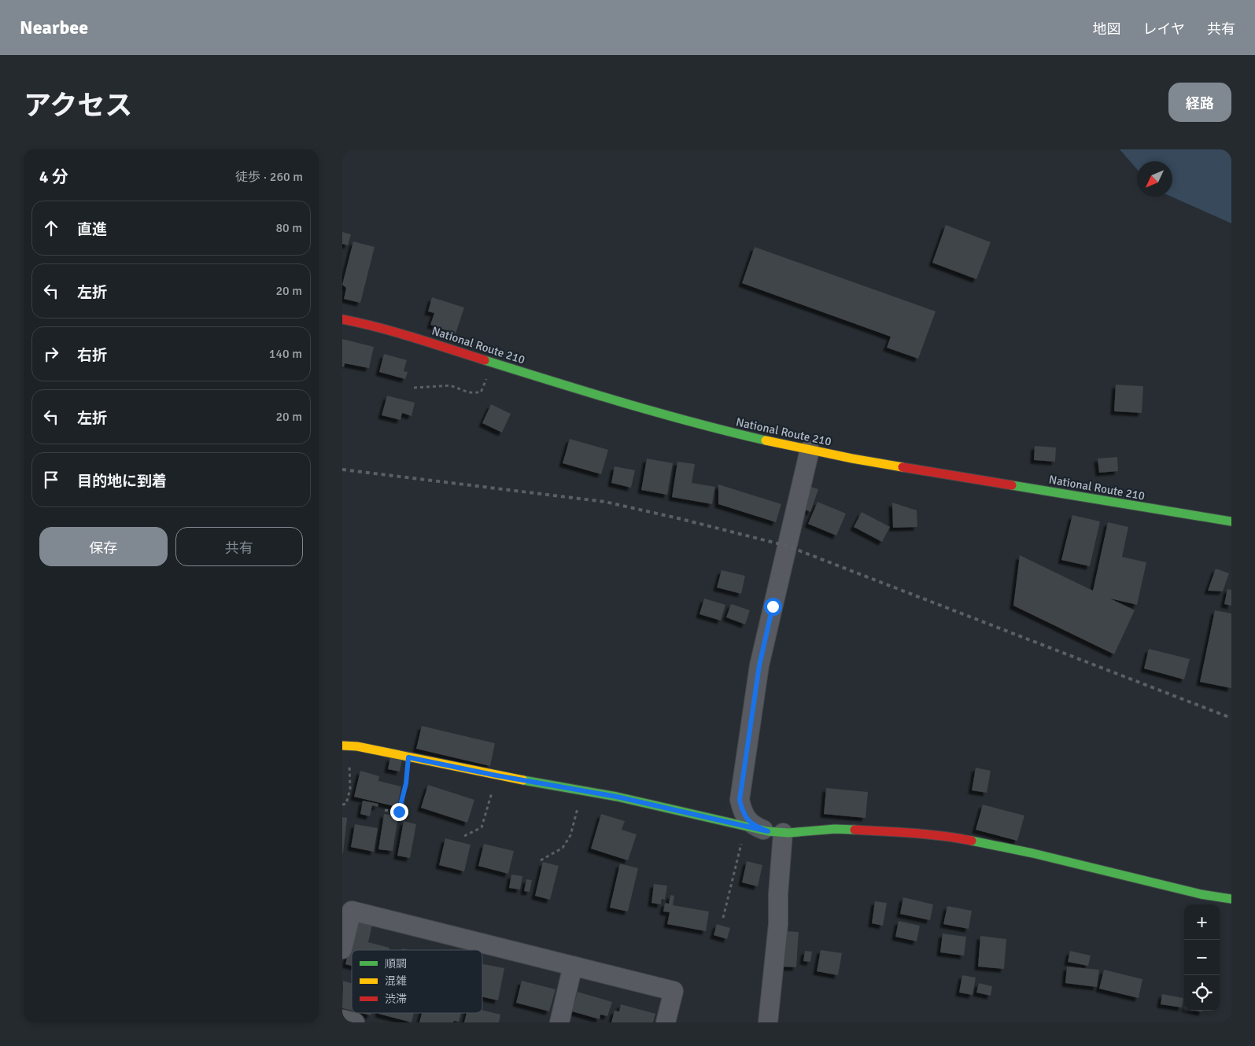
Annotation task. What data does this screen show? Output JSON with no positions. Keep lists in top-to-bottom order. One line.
{"streets":{"main road":["National Route 210"]},"legend":["順調","混雑","渋滞"],"north":"bottom left","page":{"header":"Nearbee","nav":["地図","レイヤ","共有"],"title":"アクセス","buttons":["経路",["保存","共有"]],"heading":["4 分","徒歩 · 260 m"],"list":[["直進","80 m"],["左折","20 m"],["右折","140 m"],["左折","20 m"],"目的地に到着"],"map_buttons":["+","−"]}}
